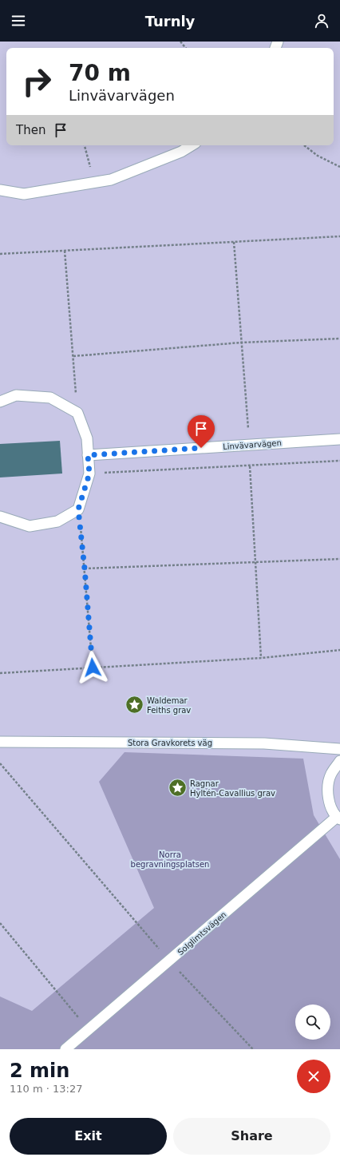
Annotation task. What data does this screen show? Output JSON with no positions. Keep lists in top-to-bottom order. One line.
{"streets":{"lane":["Linvävarvägen","Stora Gravkorets väg","Solglimtsvägen"]},"parks":["Norra begravningsplatsen"],"places":{"place":["Waldemar Feiths grav","Ragnar Hyltén-Cavallius grav"]},"page":{"header":"Turnly","turn":["70 m","Linvävarvägen"],"then":"Then","heading":["2 min","110 m · 13:27"],"buttons":["Exit","Share"]}}
